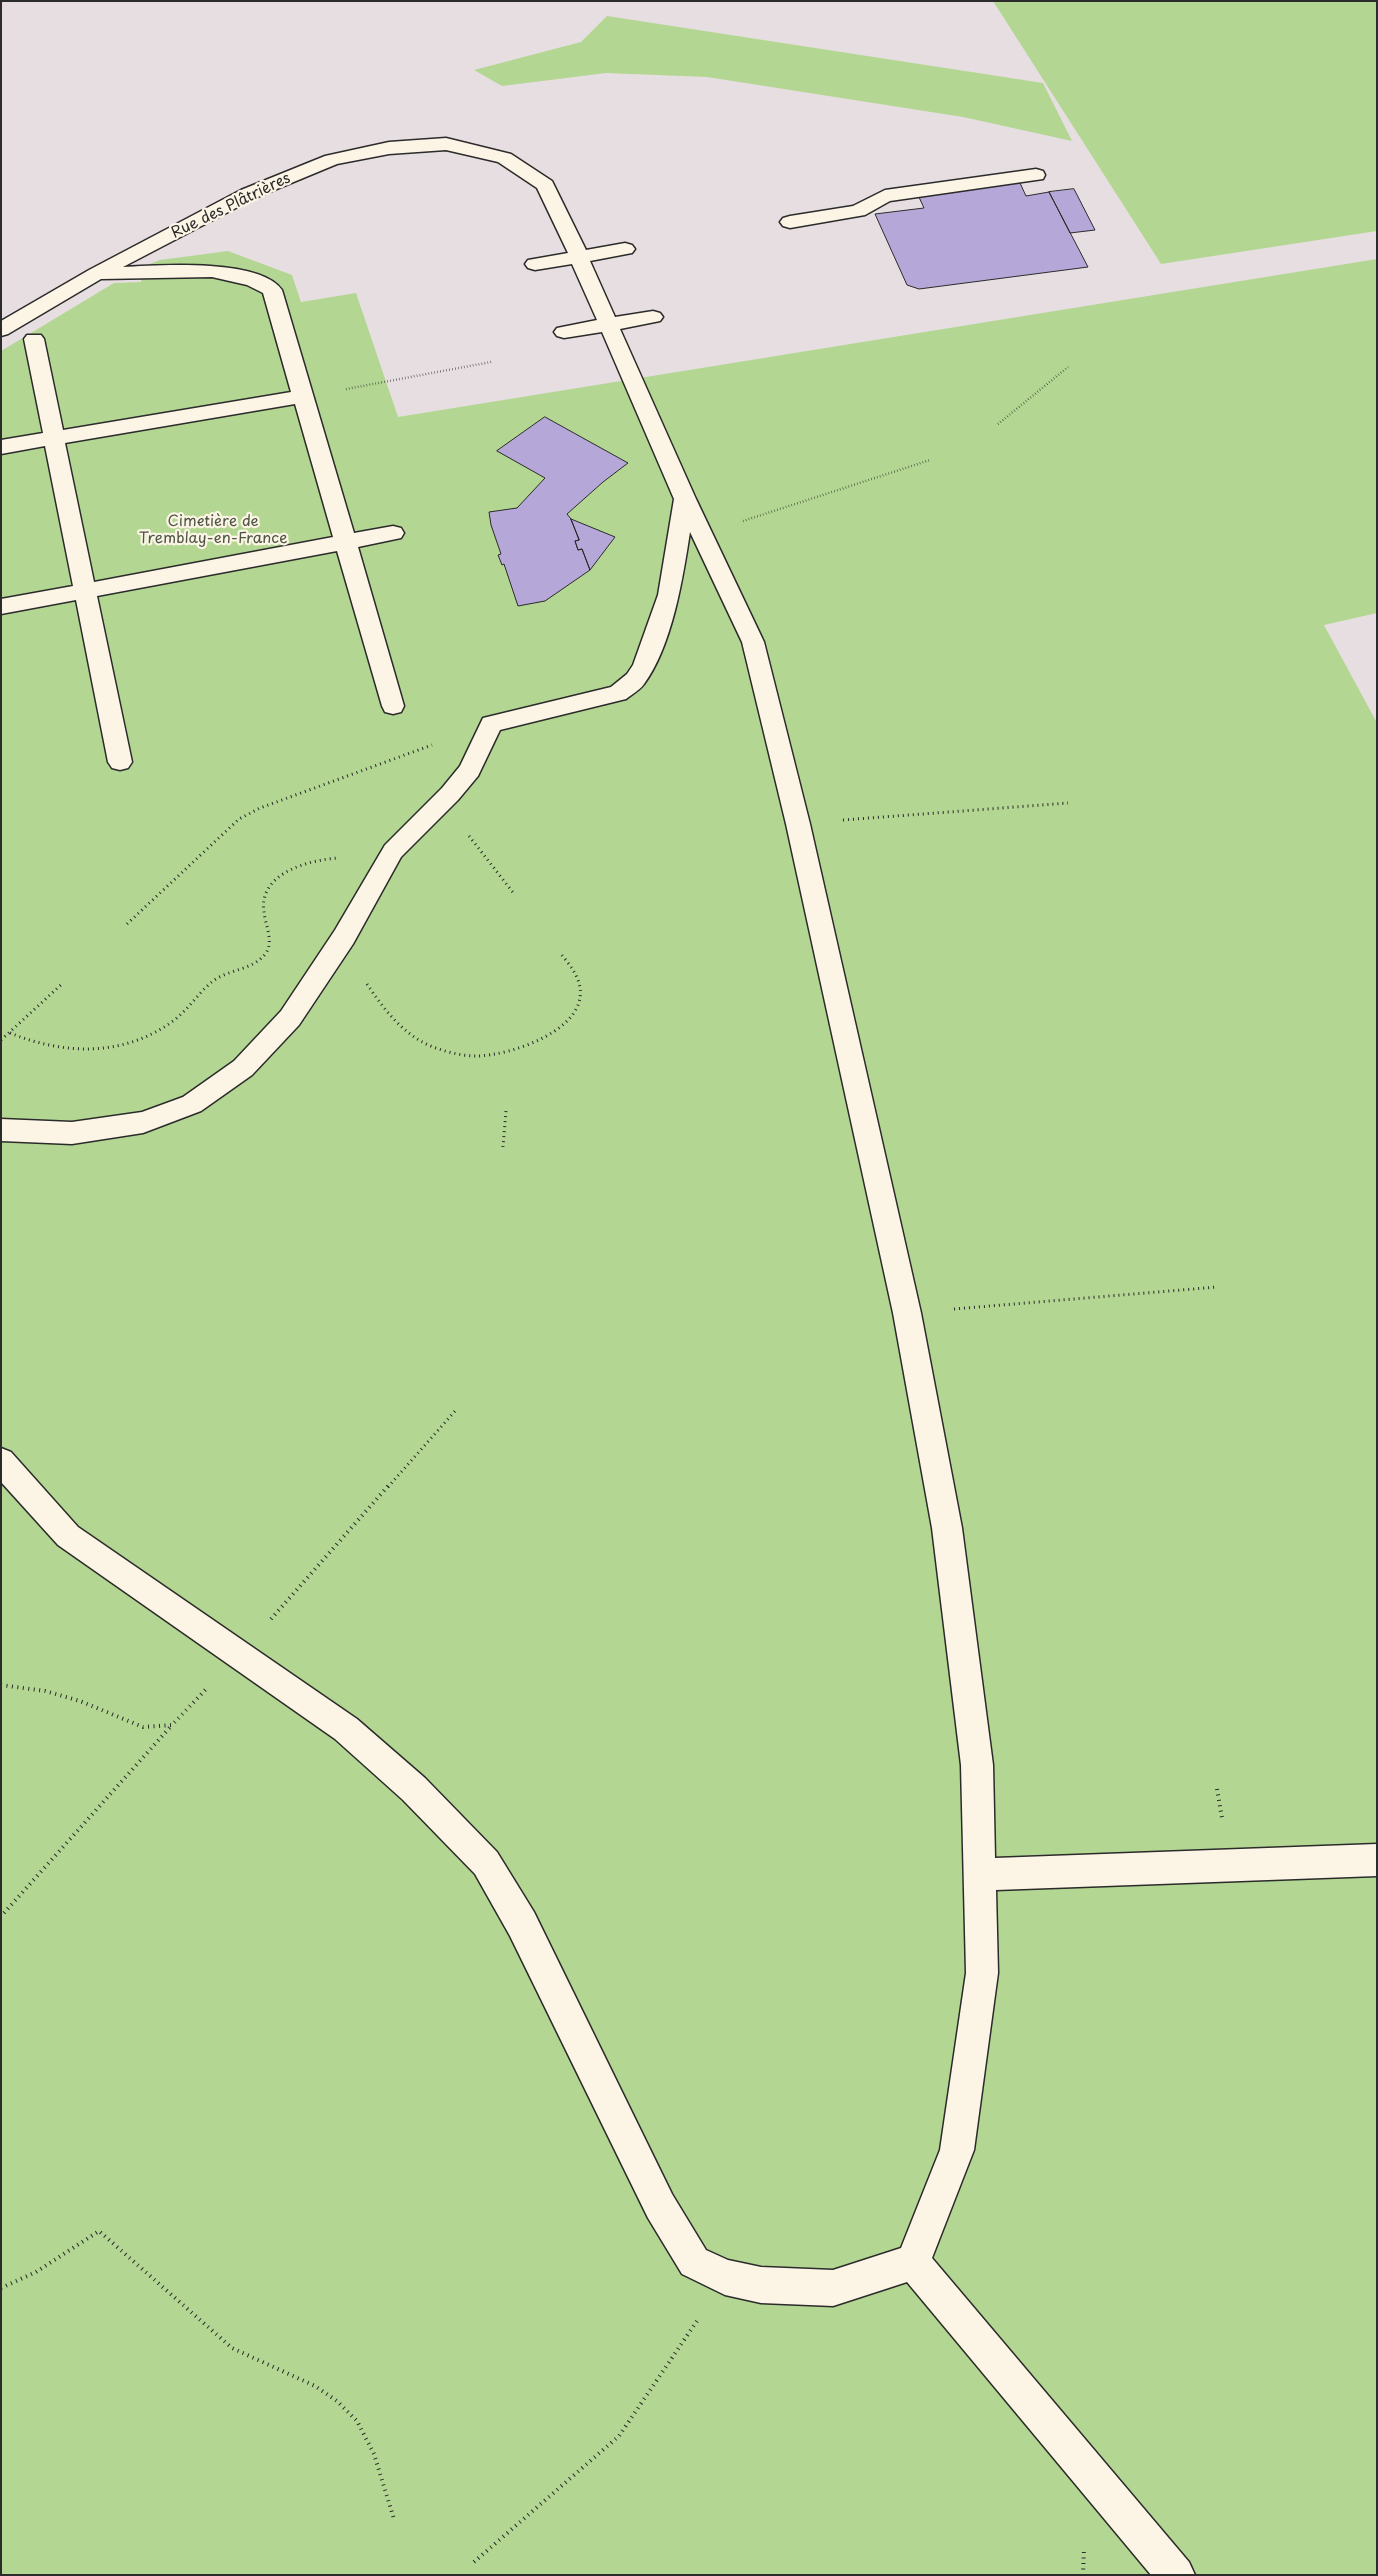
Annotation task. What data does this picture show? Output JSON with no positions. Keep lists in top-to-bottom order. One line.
{"streets":{"lane":["Rue des Plâtrières"]},"parks":["Cimetière de Tremblay-en-France"]}
